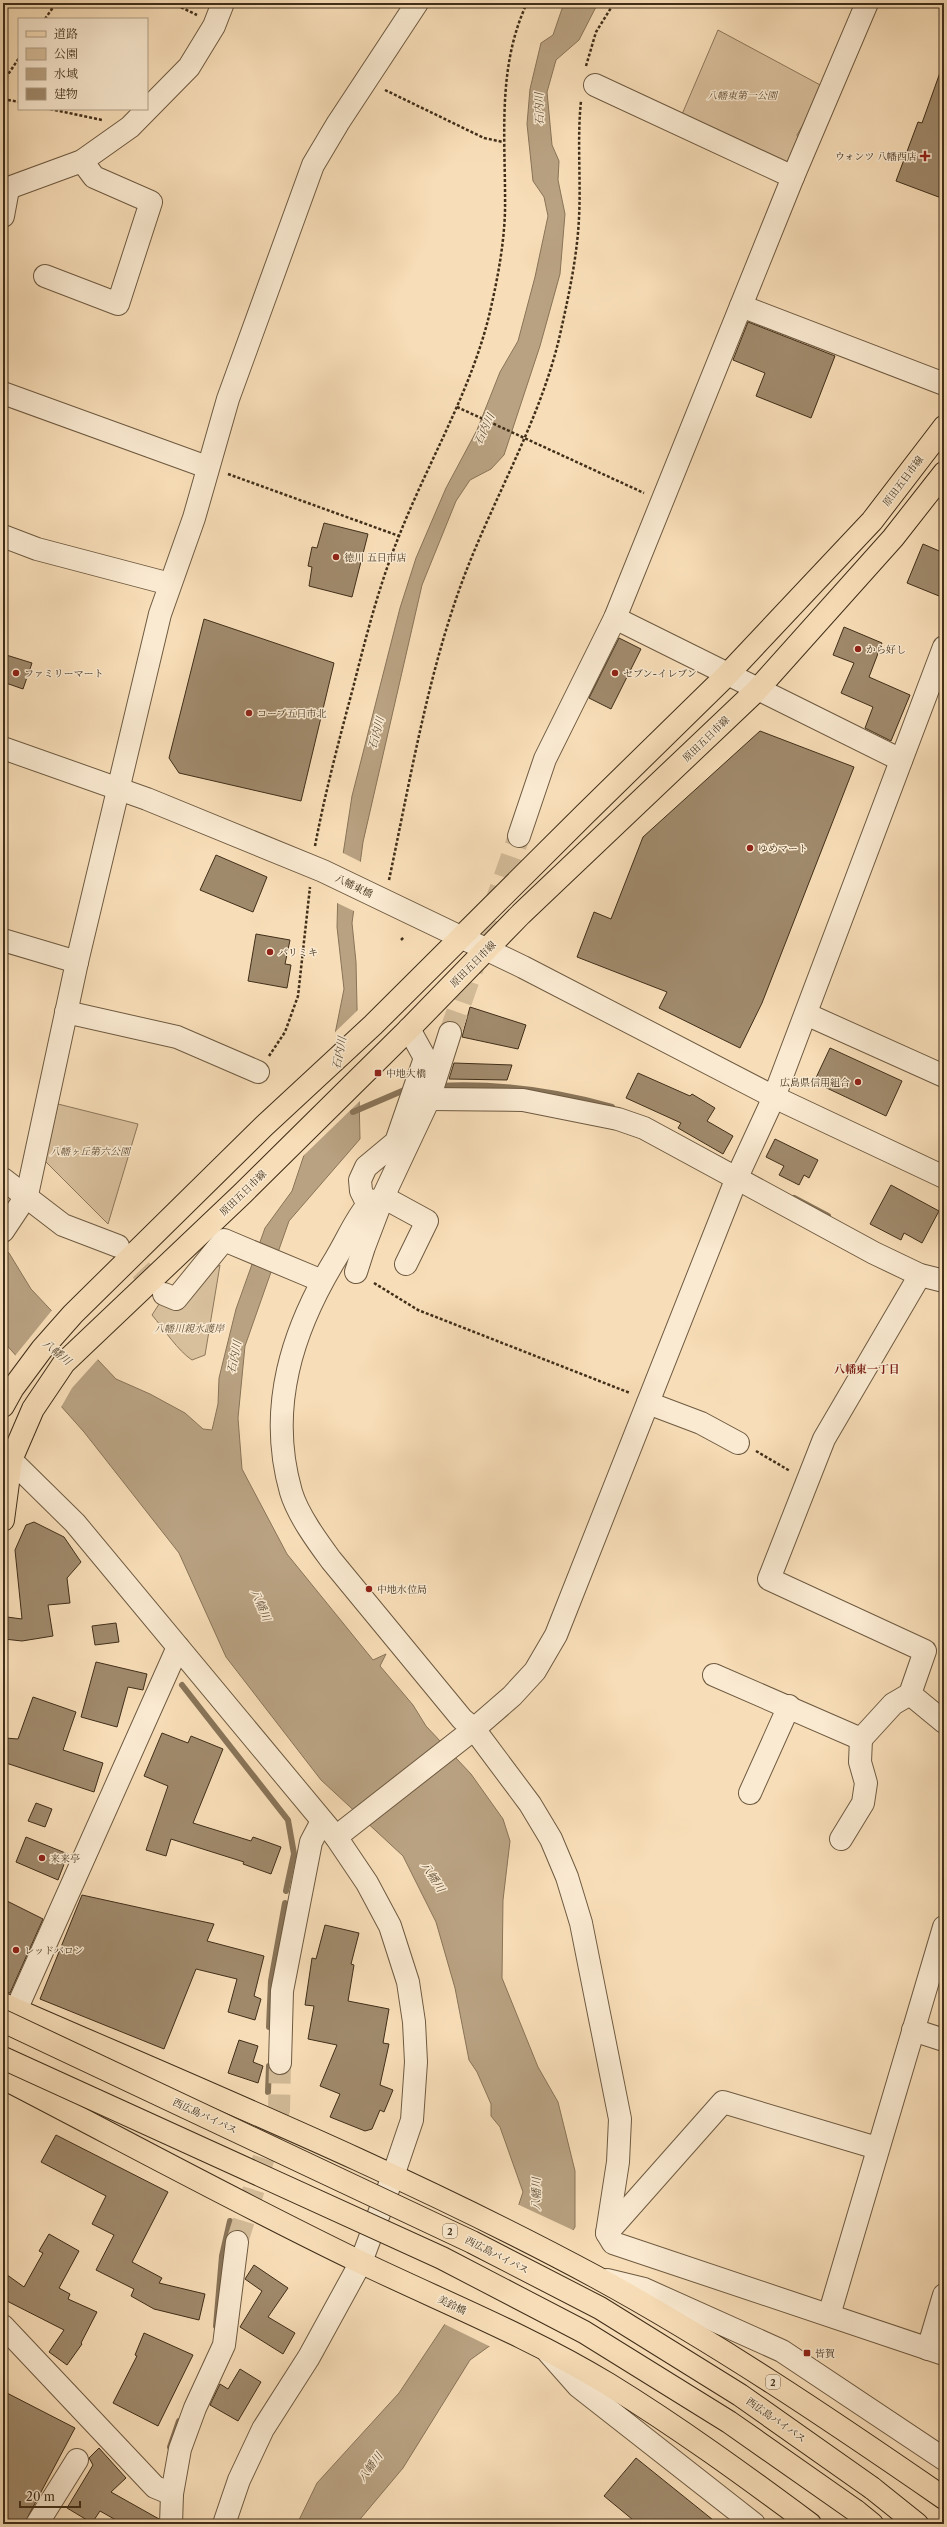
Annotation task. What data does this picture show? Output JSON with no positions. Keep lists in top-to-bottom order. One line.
{"streets":{"main road":["原田五日市線","西広島バイパス","2","美鈴橋"],"street":["八幡東橋"]},"crossings":[["原田五日市線","八幡東橋"],["西広島バイパス","2"]],"districts":["八幡東一丁目"],"water":["石内川","八幡川"],"parks":["八幡東第一公園","八幡ヶ丘第六公園","八幡川親水護岸"],"places":{"health":["ウォンツ 八幡西店"],"other":["徳川 五日市店","から好し","ファミリーマート","セブン-イレブン","コープ五日市北","ゆめマート","パリミキ","広島県信用組合","中地水位局","来来亭","レッドバロン"],"transit":["中地大橋","皆賀"]},"legend":["道路","公園","水域","建物"],"scale_bar":"20 m"}
